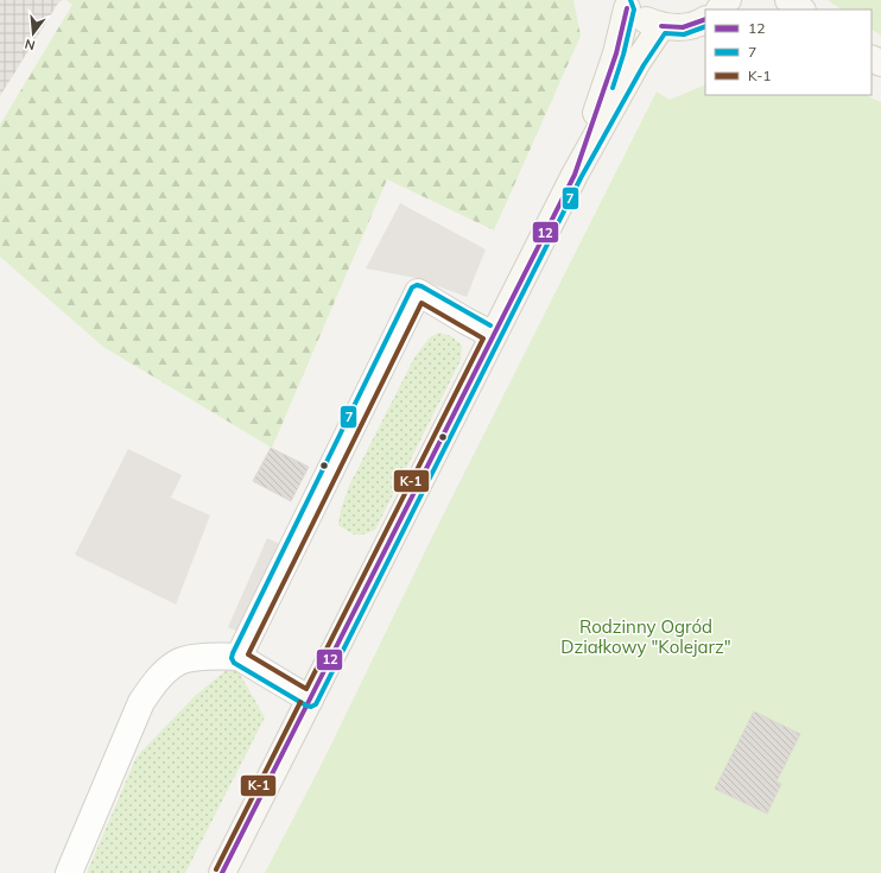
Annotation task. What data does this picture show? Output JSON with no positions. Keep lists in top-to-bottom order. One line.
{"parks":["Rodzinny Ogród Działkowy \"Kolejarz\""],"lines":["transit line 7","transit line 12","transit line K-1"],"legend":["12","7","K-1"],"north":"bottom"}
